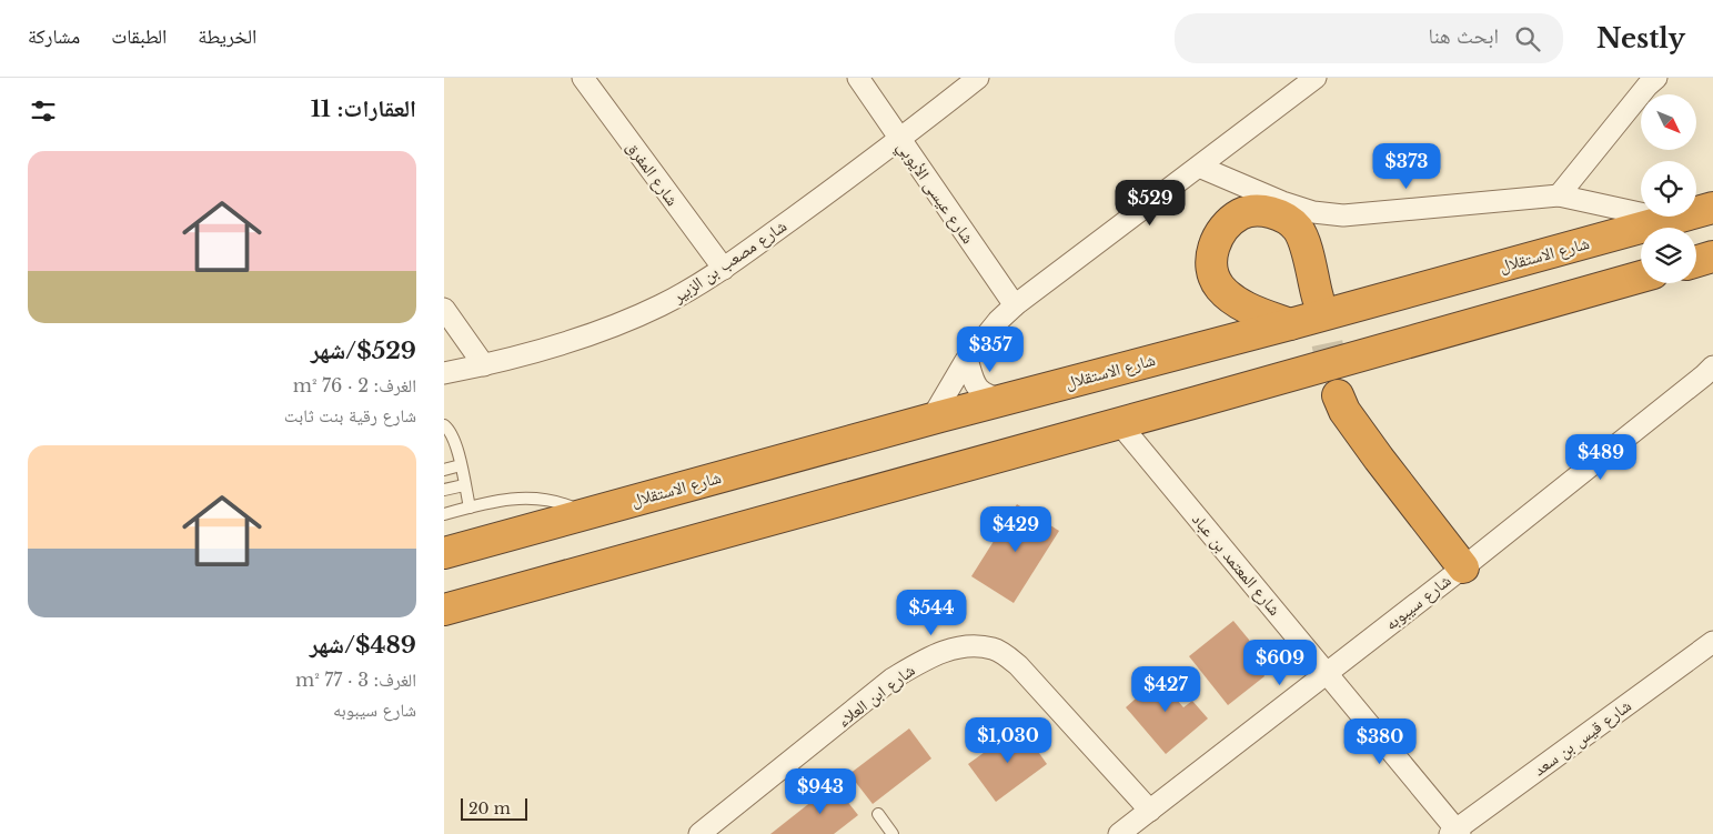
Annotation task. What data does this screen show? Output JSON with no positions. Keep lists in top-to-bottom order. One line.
{"streets":{"highway":["شارع الاستقلال"],"street":["شارع المفرق","شارع عيسى الأيوبي","شارع مصعب بن الزبير","شارع المعتمد بن عباد","شارع سيبوبه","شارع ابن العلاء","شارع قيس بن سعد"]},"crossings":[["شارع المفرق","شارع مصعب بن الزبير"],["شارع عيسى الأيوبي","شارع مصعب بن الزبير"],["شارع المعتمد بن عباد","شارع سيبوبه"],["شارع المعتمد بن عباد","شارع قيس بن سعد"],["شارع سيبوبه","شارع ابن العلاء"]],"scale_bar":"20 m","north":"bottom right","page":{"header":"Nestly","search":"ابحث هنا","nav":["الخريطة","الطبقات","مشاركة"],"heading":"العقارات: 11","price":["$373","$529","$357","$489","$429","$544","$609","$427","$1,030","$380","$943"],"list":[{"name":"$529/شهر","note":"الغرف: 2 · 76 m² · شارع رقية بنت ثابت"},{"name":"$489/شهر","note":"الغرف: 3 · 77 m² · شارع سيبوبه"}],"scale":"20 m"}}
